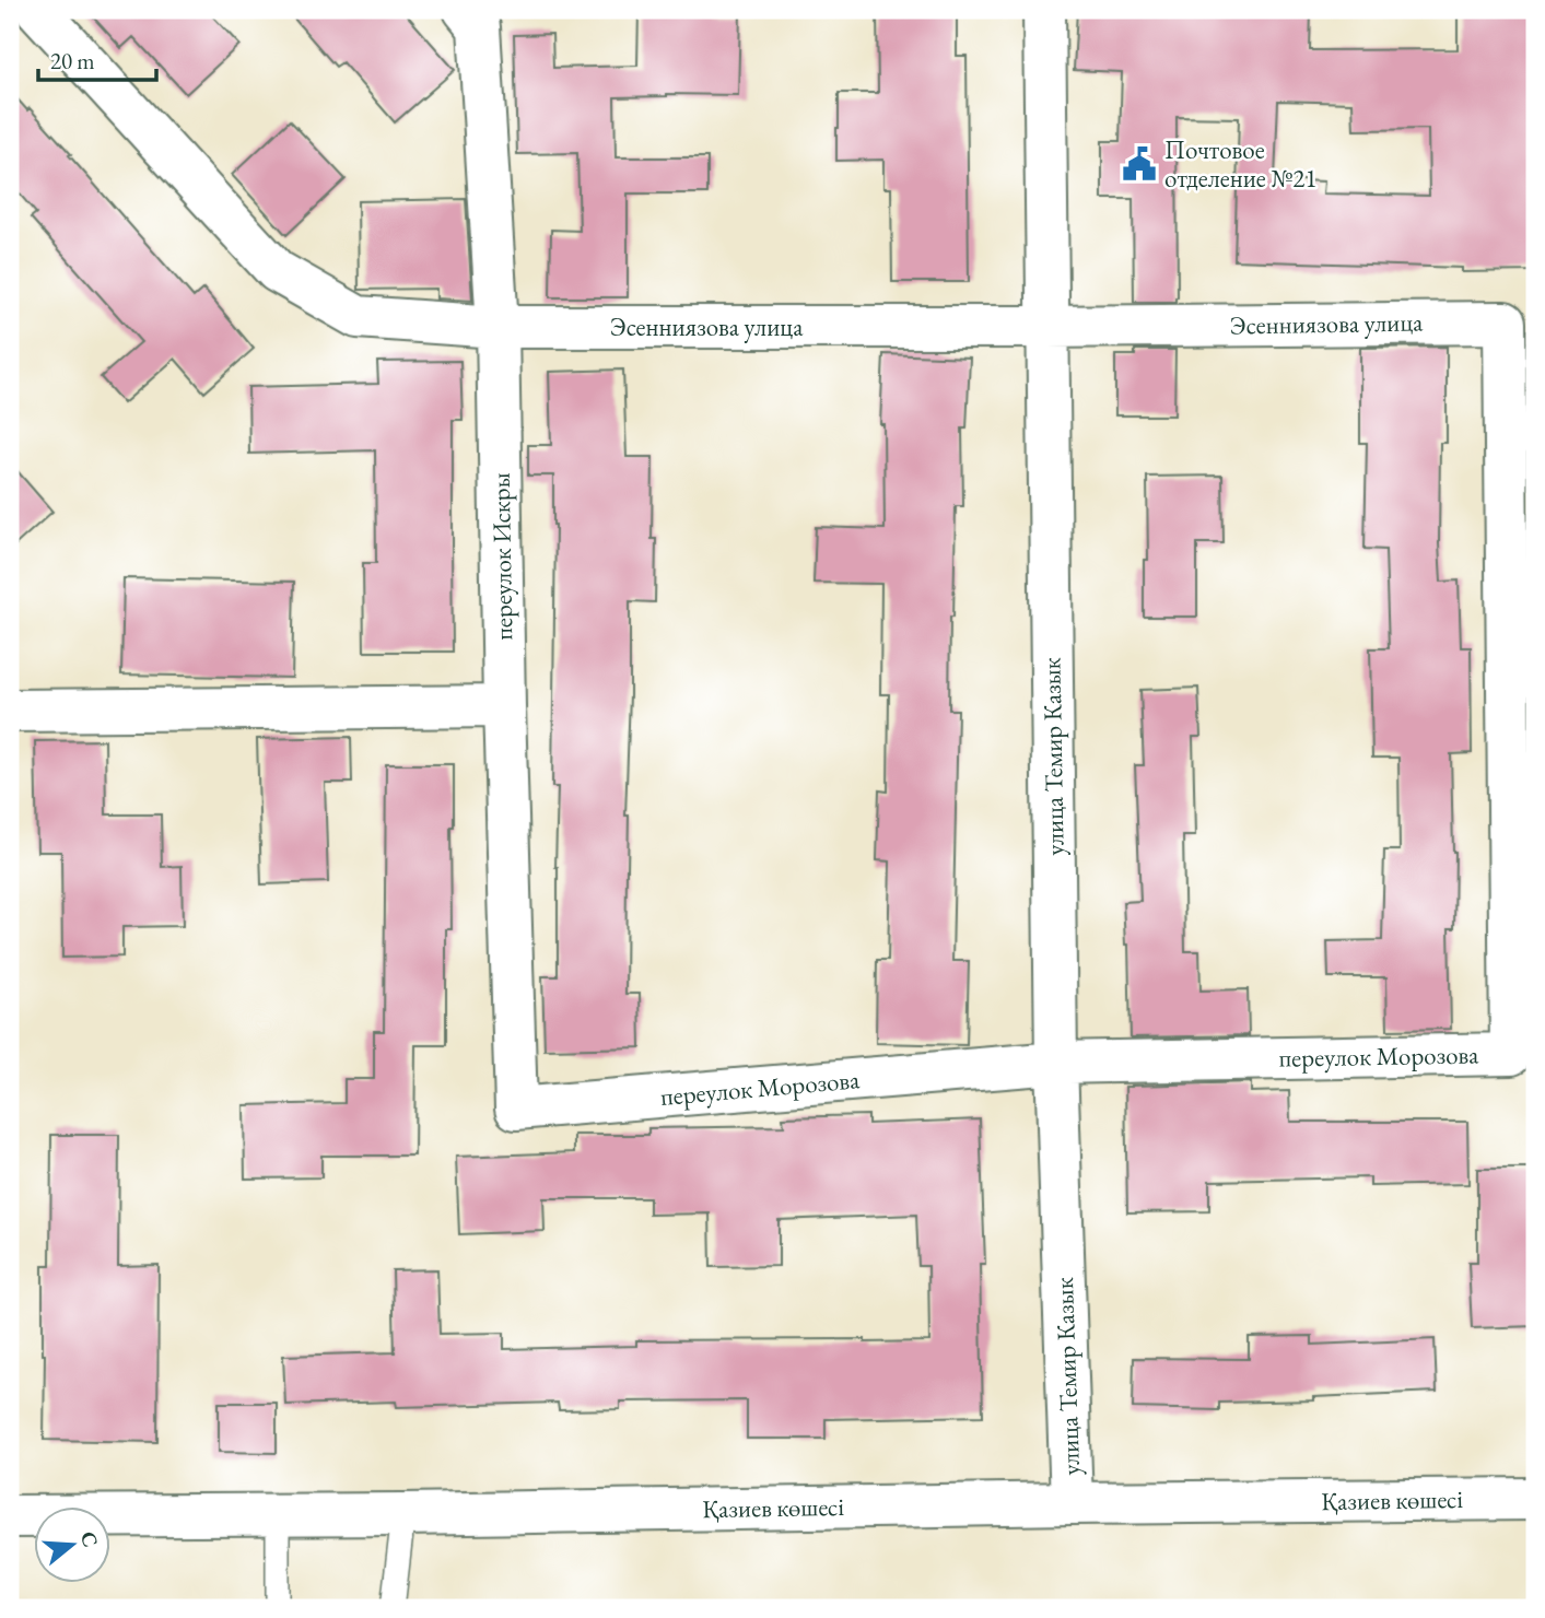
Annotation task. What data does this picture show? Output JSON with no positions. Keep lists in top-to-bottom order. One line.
{"streets":{"street":["Эсенниязова улица","переулок Искры","улица Темир Казык","переулок Морозова","Қазиев көшесі"]},"crossings":[["Эсенниязова улица","переулок Искры"],["Эсенниязова улица","улица Темир Казык"],["Эсенниязова улица","переулок Морозова"],["переулок Искры","переулок Морозова"],["улица Темир Казык","переулок Морозова"],["улица Темир Казык","Қазиев көшесі"]],"places":{"public building":["Почтовое отделение №21"]},"scale_bar":"20 m","north":"right"}
